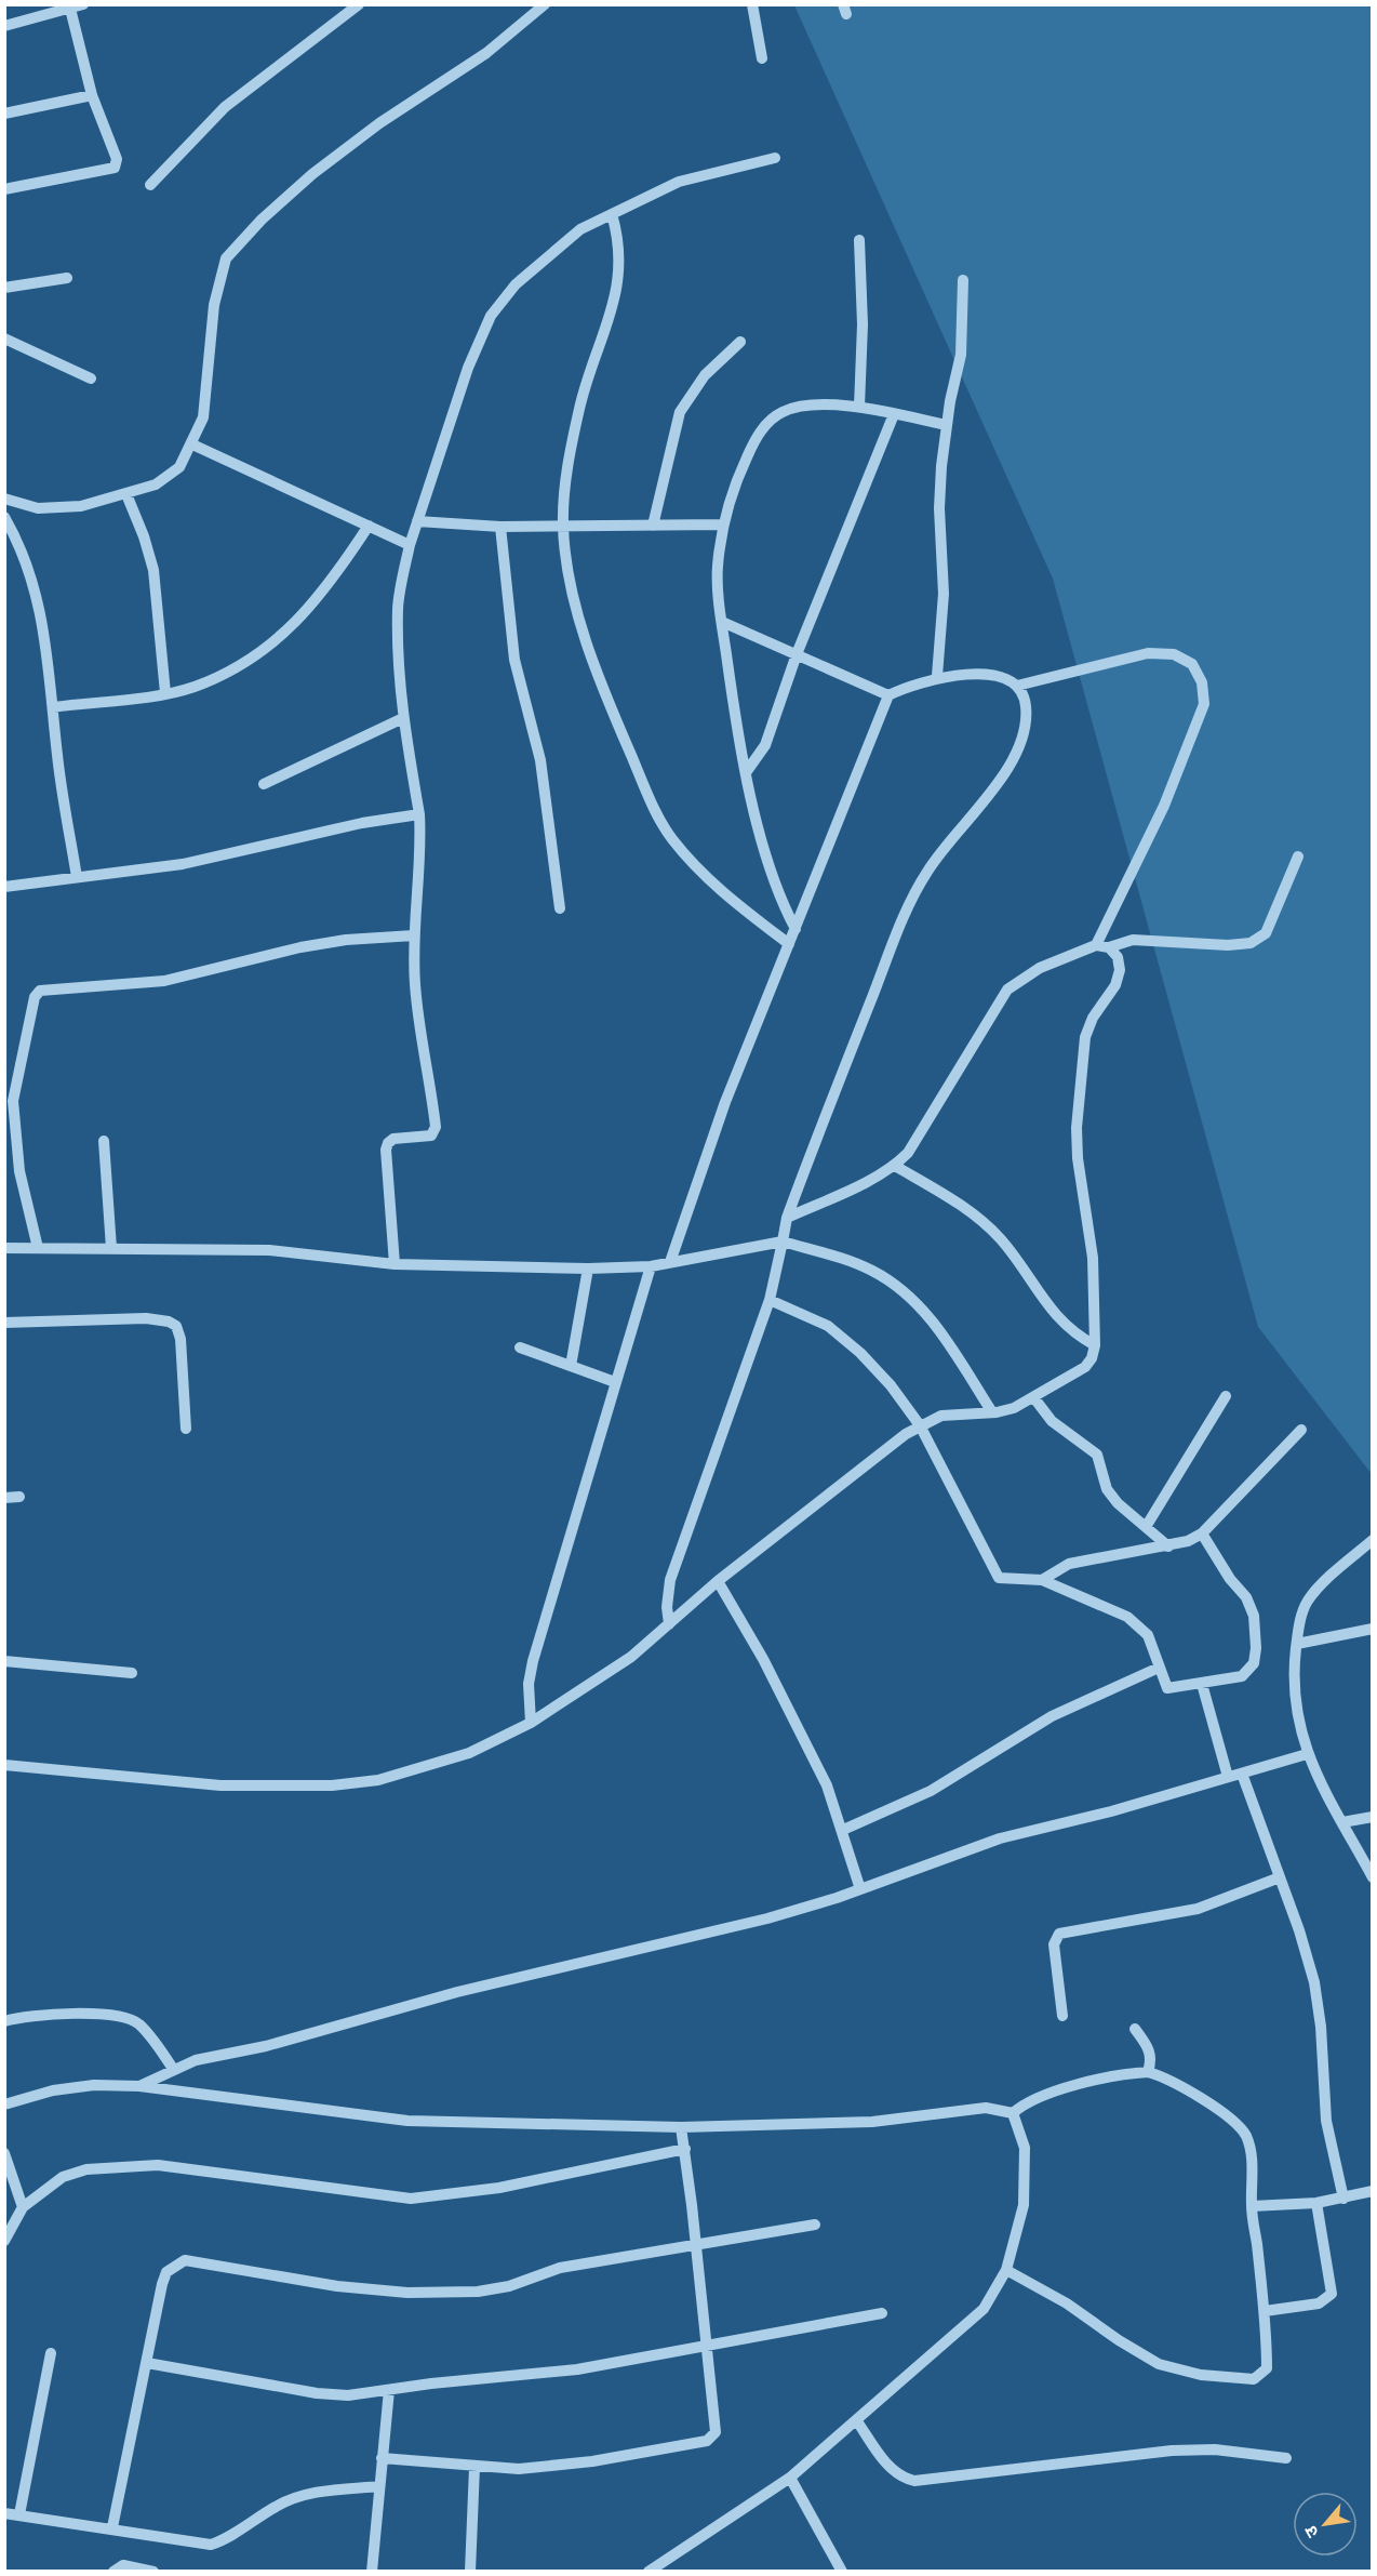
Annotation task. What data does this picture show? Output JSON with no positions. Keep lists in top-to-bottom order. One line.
{"north":"bottom left"}
